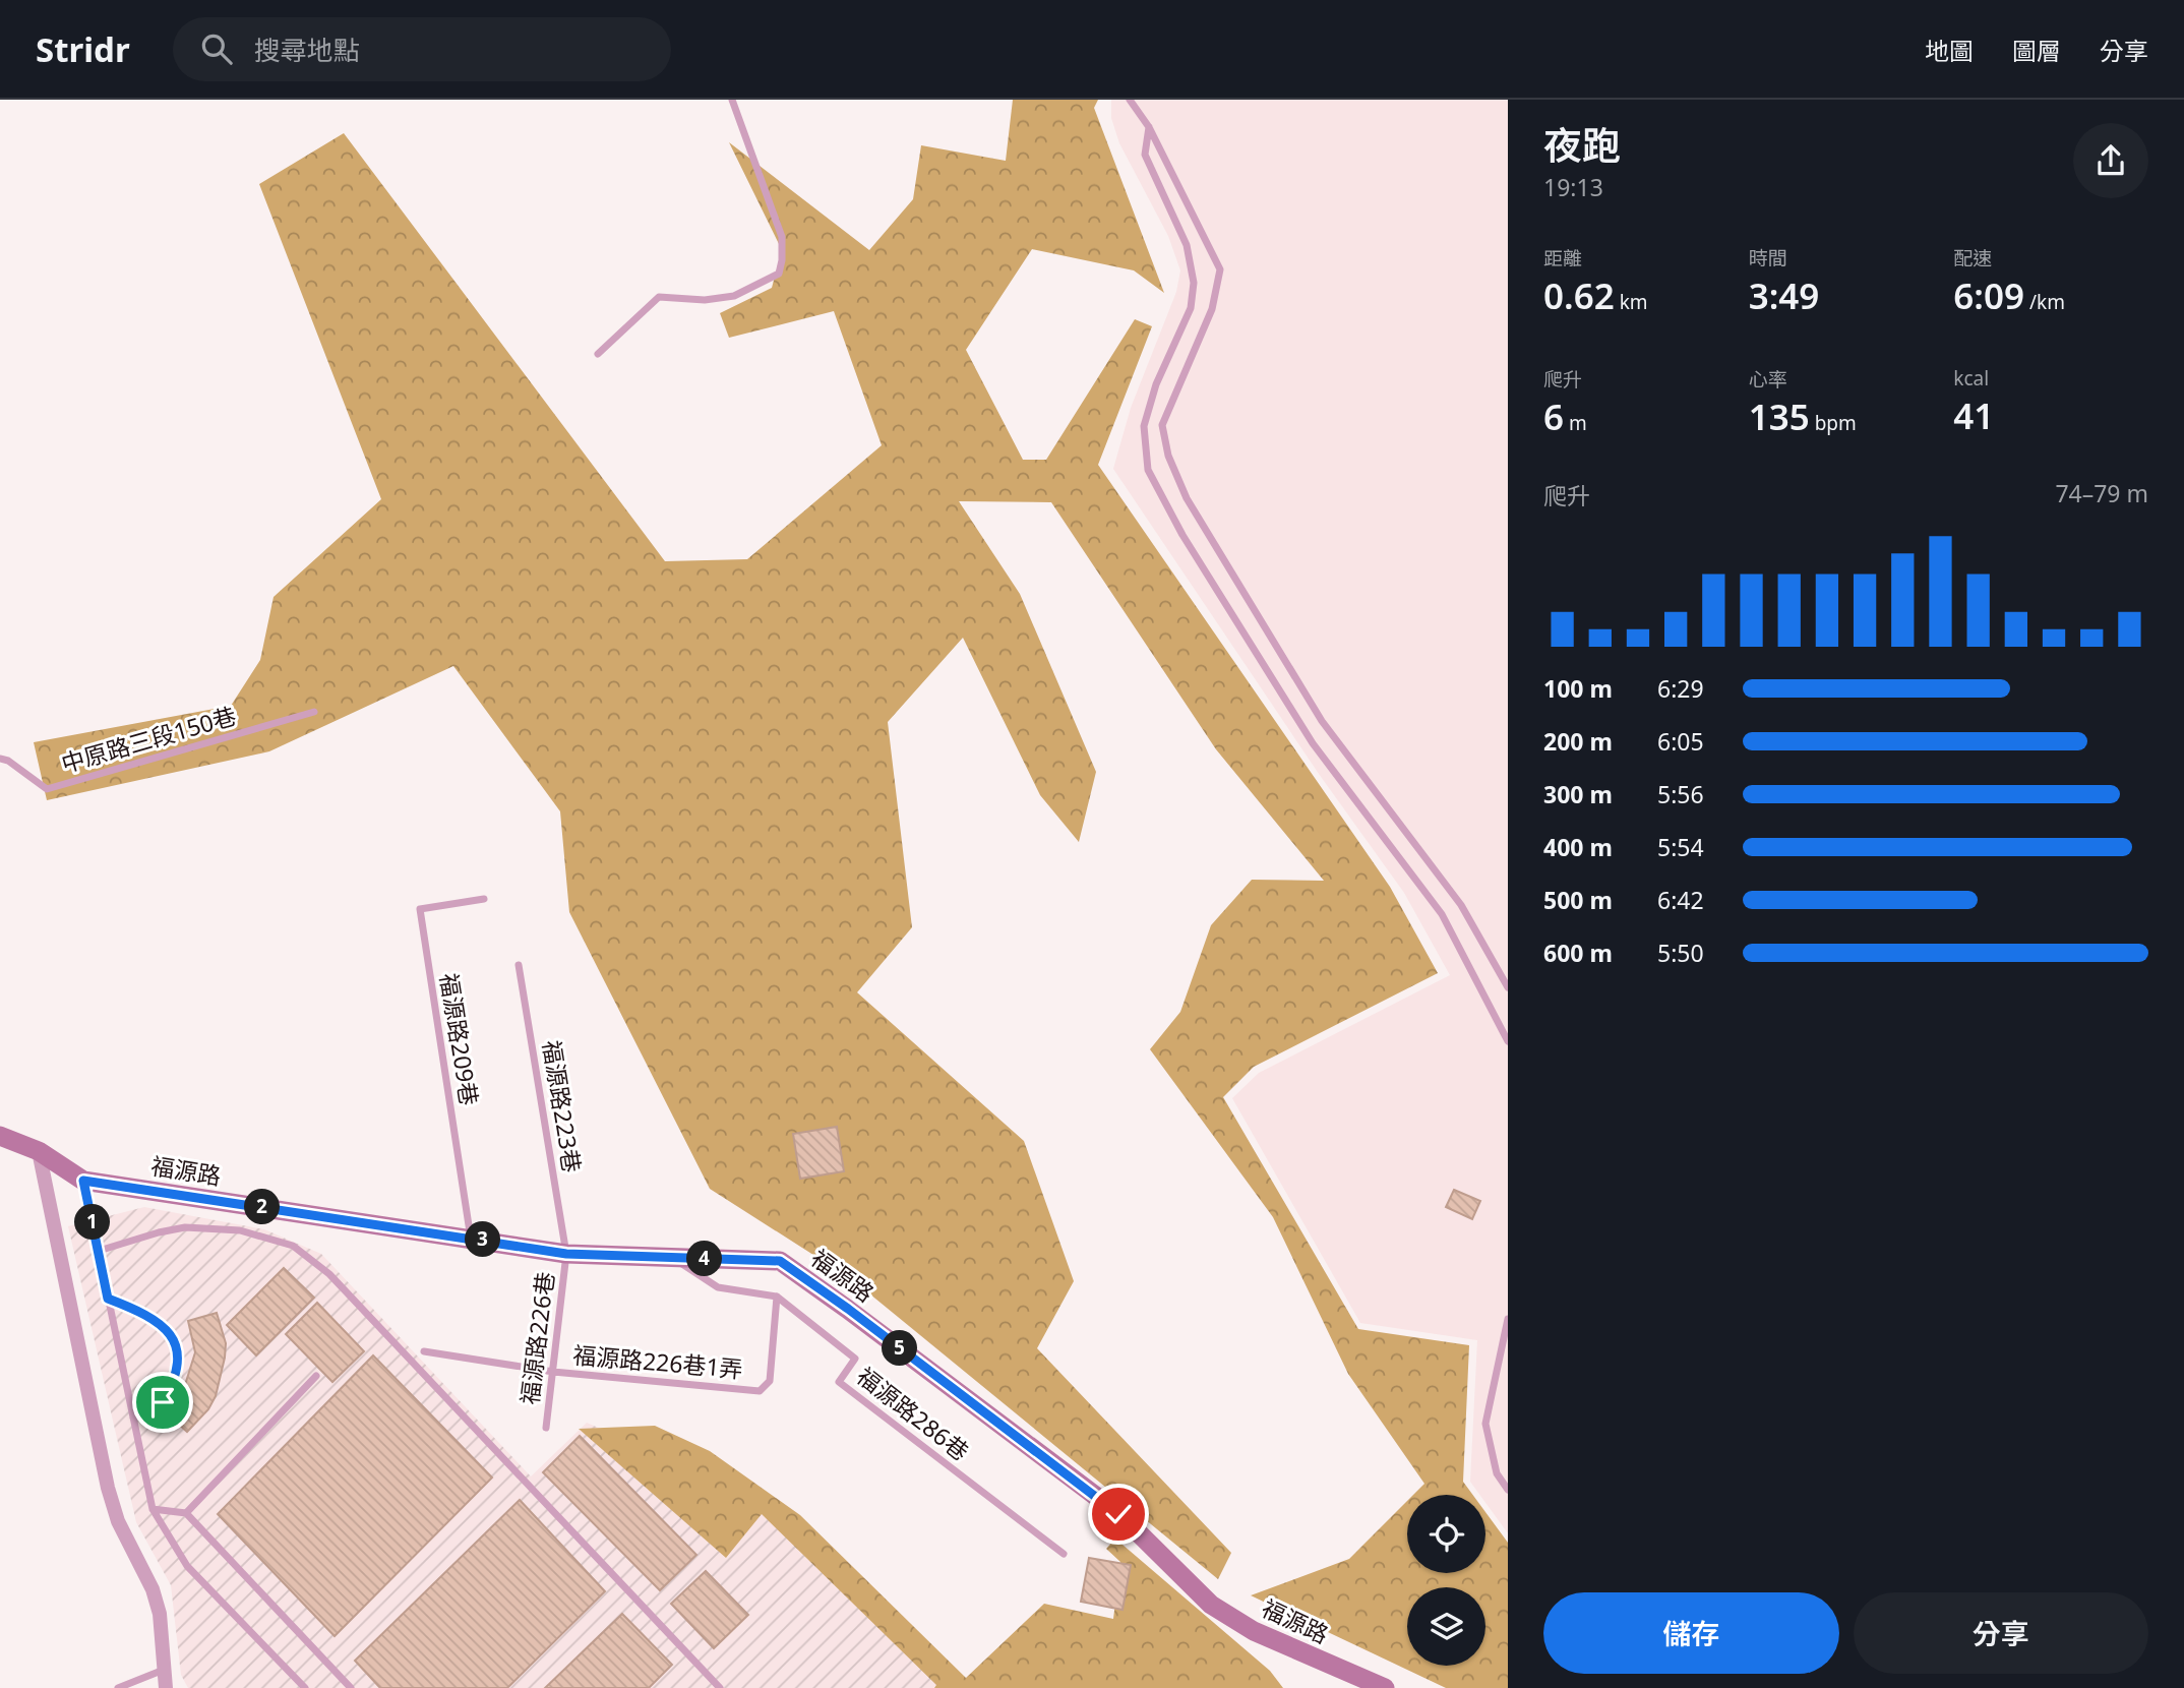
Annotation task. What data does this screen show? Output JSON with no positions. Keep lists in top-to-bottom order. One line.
{"streets":{"street":["福源路"],"lane":["中原路三段150巷","福源路209巷","福源路223巷","福源路226巷","福源路226巷1弄","福源路286巷"]},"crossings":[["福源路209巷","福源路"],["福源路223巷","福源路"],["福源路223巷","福源路226巷"],["福源路","福源路226巷"],["福源路226巷","福源路226巷1弄"],["福源路226巷1弄","福源路286巷"]],"page":{"header":"Stridr","search":"搜尋地點","nav":["地圖","圖層","分享"],"heading":["夜跑","19:13"],"stats":[["距離","0.62 km"],["時間","3:49"],["配速","6:09 /km"],["爬升","6 m"],["心率","135 bpm"],["kcal","41"]],"chart":["爬升","74–79 m"],"list":[{"name":"100 m","note":"6:29"},{"name":"200 m","note":"6:05"},{"name":"300 m","note":"5:56"},{"name":"400 m","note":"5:54"},{"name":"500 m","note":"6:42"},{"name":"600 m","note":"5:50"}],"pins":["2","1","3","4","5"],"buttons":["儲存","分享"]}}
